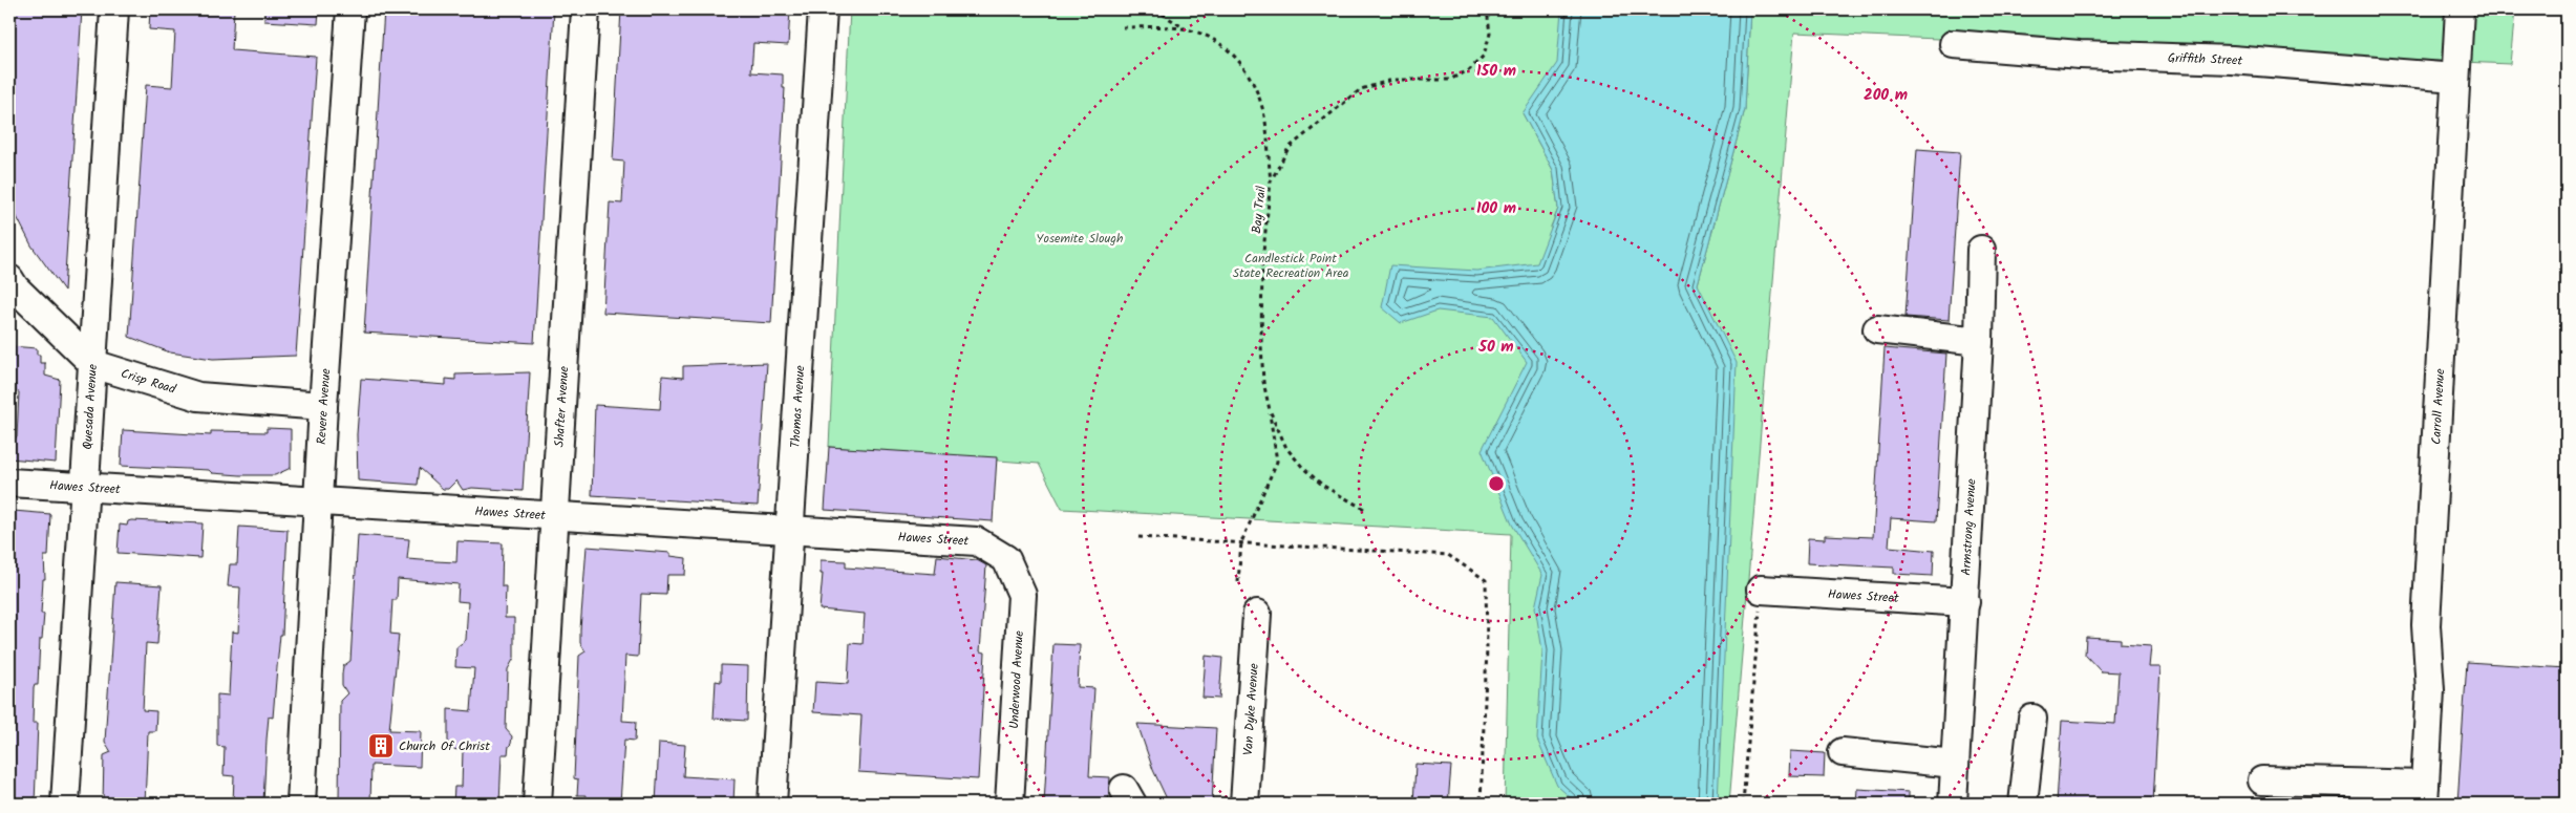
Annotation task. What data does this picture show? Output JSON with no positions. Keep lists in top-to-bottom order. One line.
{"streets":{"street":["Griffith Street","Crisp Road","Revere Avenue","Quesada Avenue","Shafter Avenue","Thomas Avenue","Carroll Avenue","Hawes Street","Armstrong Avenue","Underwood Avenue","Van Dyke Avenue"],"path":["Bay Trail"]},"crossings":[["Griffith Street","Carroll Avenue"],["Crisp Road","Revere Avenue"],["Crisp Road","Quesada Avenue"],["Revere Avenue","Hawes Street"],["Quesada Avenue","Hawes Street"],["Shafter Avenue","Hawes Street"],["Thomas Avenue","Hawes Street"],["Hawes Street","Armstrong Avenue"],["Hawes Street","Underwood Avenue"]],"parks":["Yosemite Slough","Candlestick Point State Recreation Area"],"places":{"building":["Church Of Christ"]},"rings":["150 m","200 m","100 m","50 m"]}
